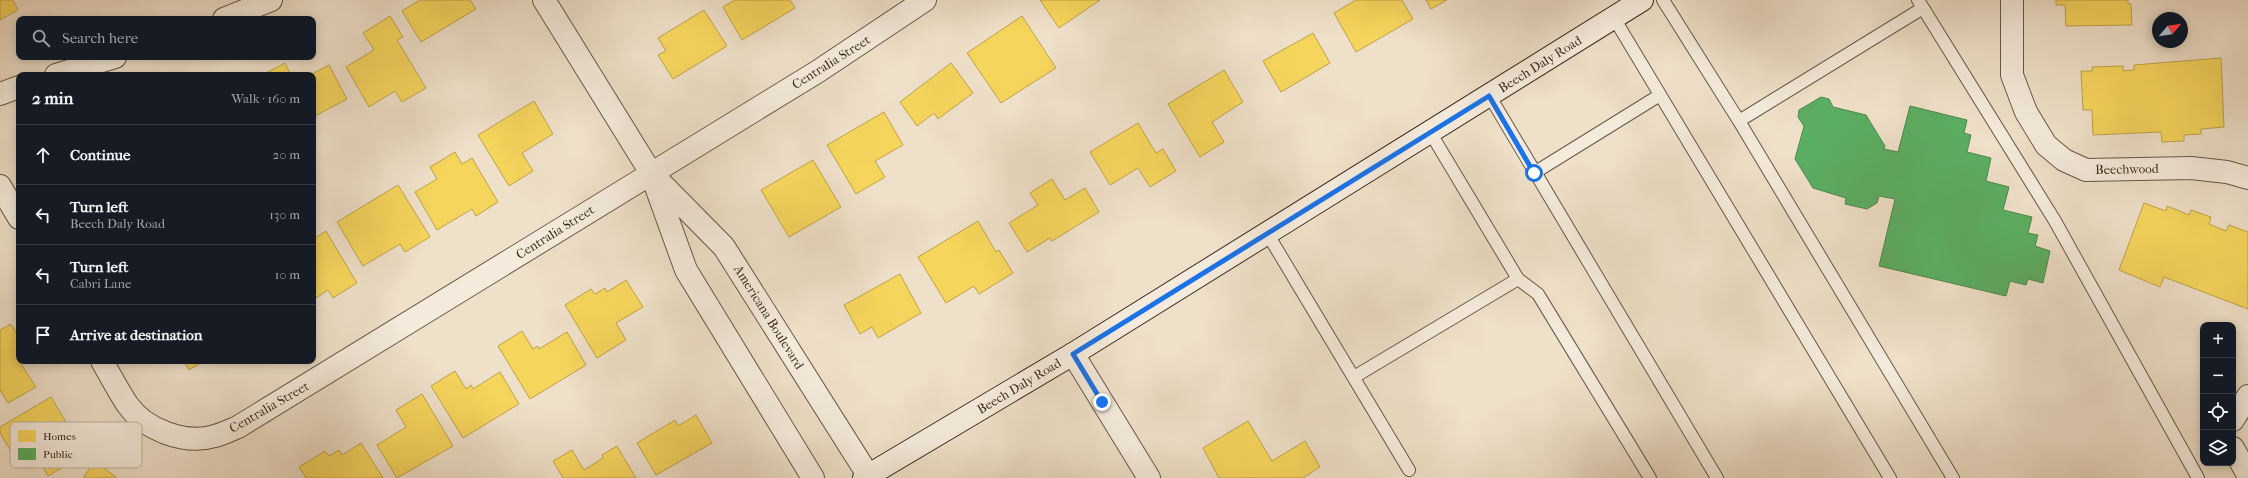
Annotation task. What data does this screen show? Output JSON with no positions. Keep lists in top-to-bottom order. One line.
{"streets":{"street":["Centralia Street","Beech Daly Road","Beechwood","Americana Boulevard"]},"crossings":[["Centralia Street","Americana Boulevard"],["Beech Daly Road","Americana Boulevard"]],"legend":["Homes","Public"],"north":"top right","page":{"search":"Search here","heading":["2 min","Walk · 160 m"],"list":[["Continue","20 m"],["Turn left","Beech Daly Road","130 m"],["Turn left","Cabri Lane","10 m"],"Arrive at destination"],"map_buttons":["+","−"]}}
